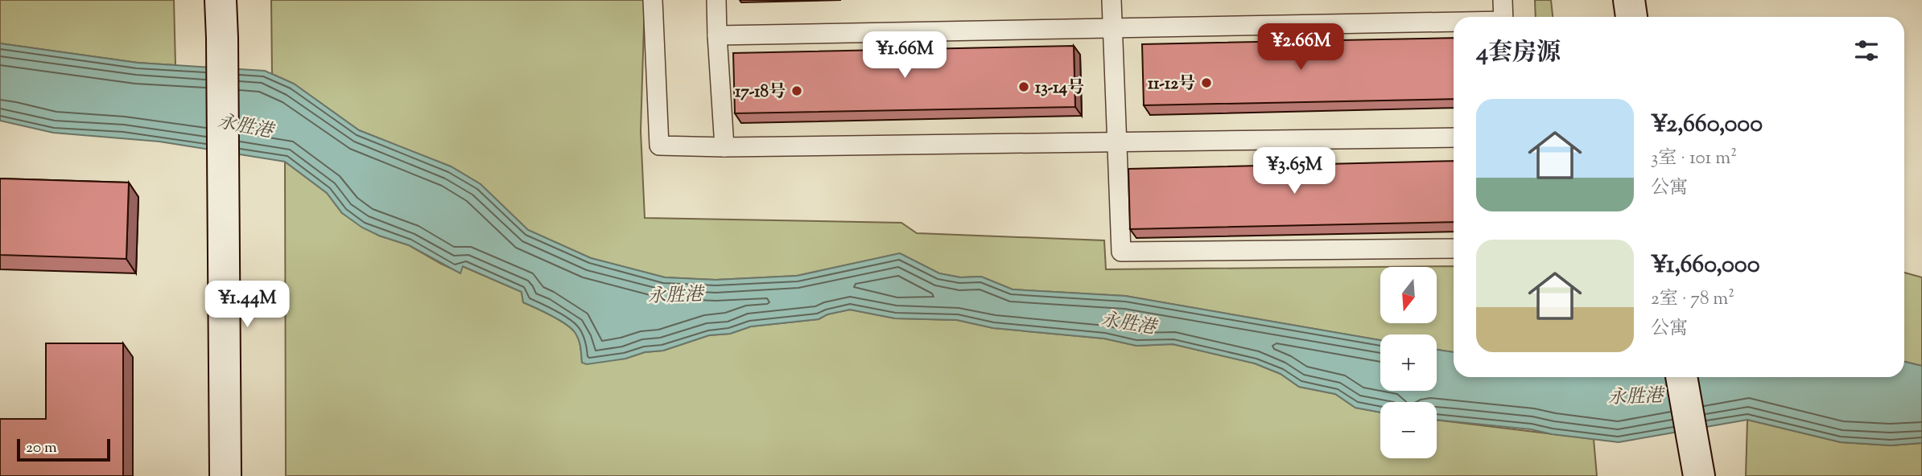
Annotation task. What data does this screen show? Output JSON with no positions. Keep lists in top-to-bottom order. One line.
{"water":["永胜港"],"places":["11-12号","13-14号","17-18号"],"scale_bar":"20 m","north":"bottom","page":{"heading":"4套房源","price":["¥2.66M","¥1.66M","¥3.65M","¥1.44M"],"list":[{"name":"¥2,660,000","note":"3室 · 101 m² · 公寓"},{"name":"¥1,660,000","note":"2室 · 78 m² · 公寓"}],"map_buttons":["+","−"],"scale":"20 m"}}
